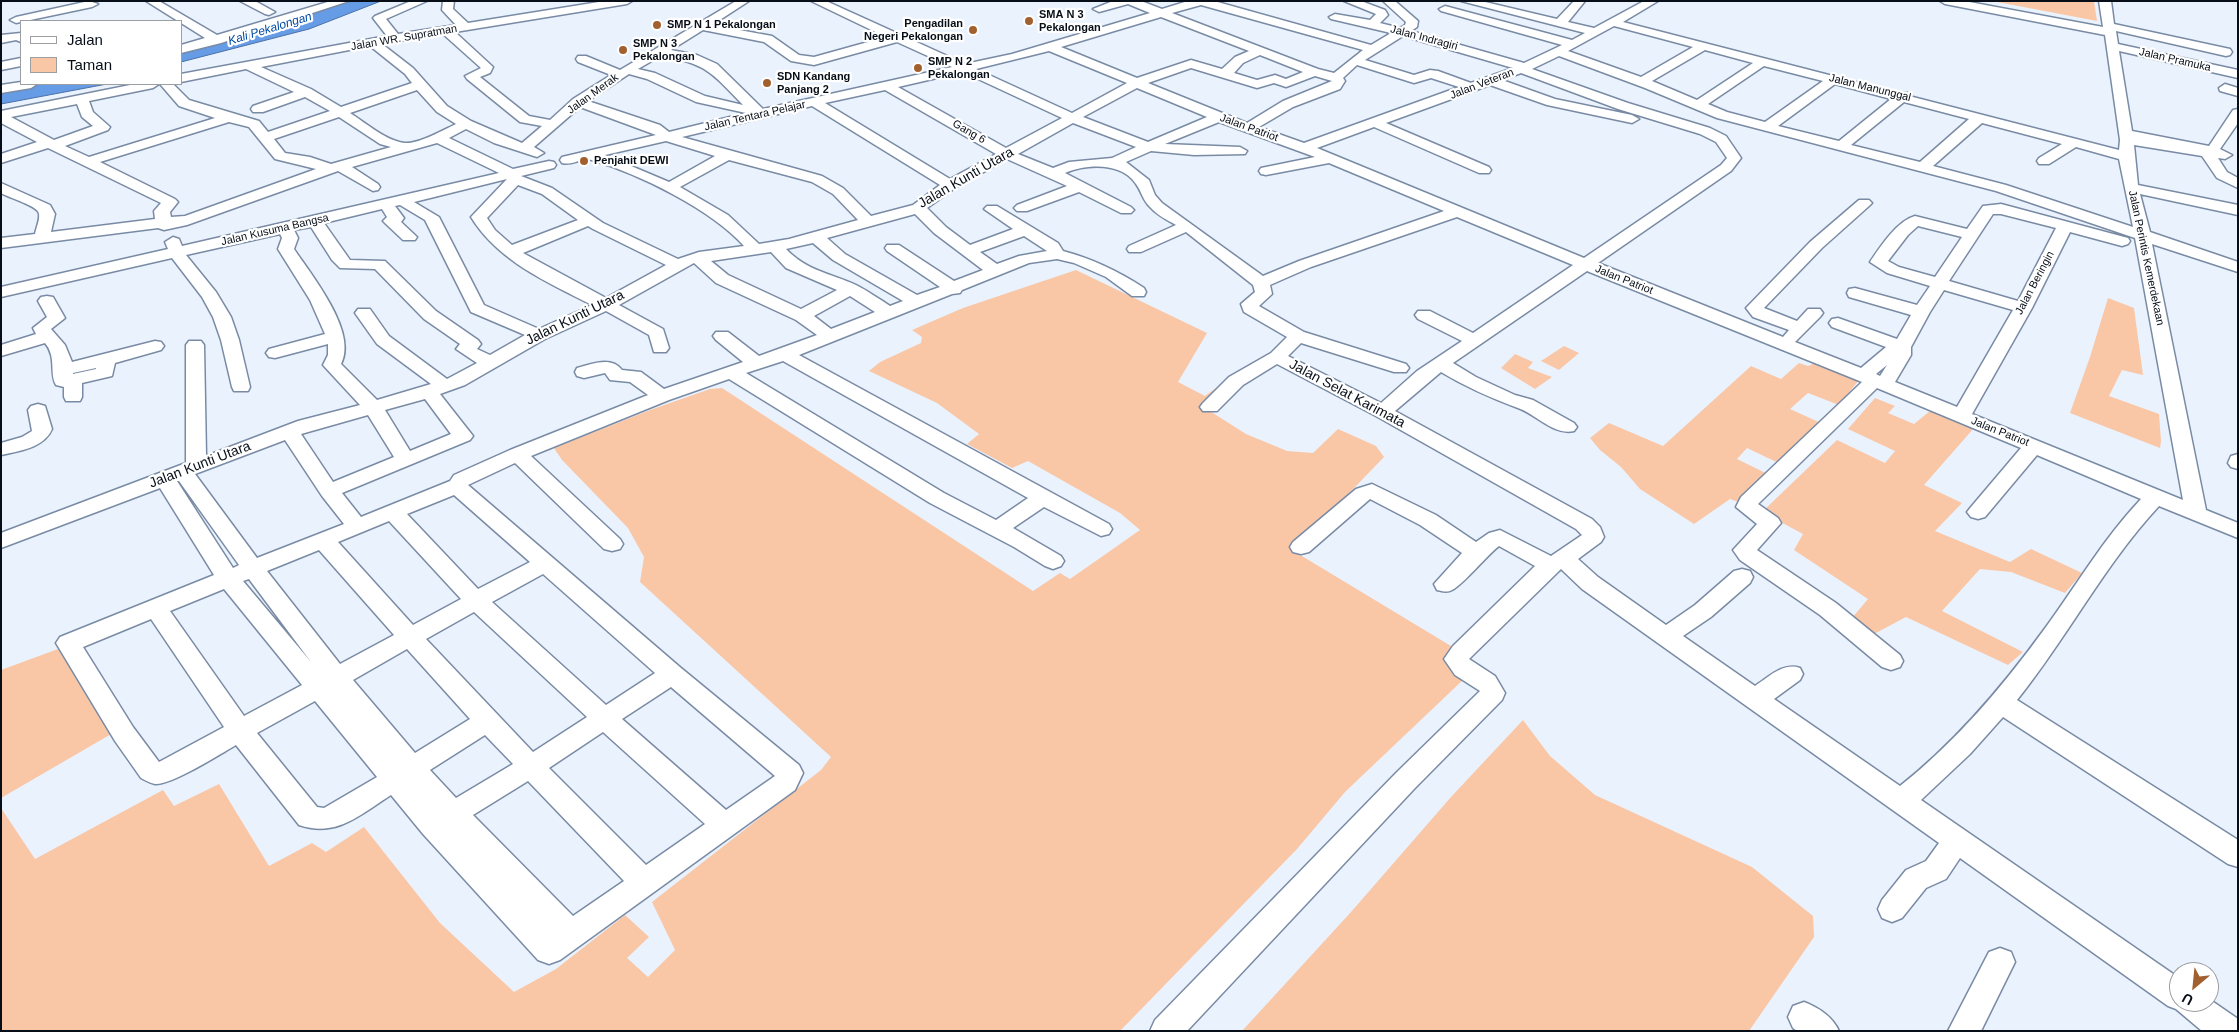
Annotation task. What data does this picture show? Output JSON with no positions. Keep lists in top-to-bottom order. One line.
{"streets":{"street":["Jalan WR. Supratman","Jalan Indragiri","Jalan Pramuka","Jalan Veteran","Jalan Manunggal","Jalan Merak","Jalan Tentara Pelajar","Jalan Patriot","Gang 6","Jalan Kunti Utara","Jalan Kusuma Bangsa","Jalan Perintis Kemerdekaan","Jalan Beringin","Jalan Selat Karimata"]},"crossings":[["Jalan Indragiri","Jalan Veteran"],["Jalan Pramuka","Jalan Perintis Kemerdekaan"],["Jalan Veteran","Jalan Manunggal"],["Jalan Veteran","Jalan Patriot"],["Jalan Manunggal","Jalan Perintis Kemerdekaan"],["Jalan Merak","Jalan Tentara Pelajar"],["Jalan Merak","Jalan Kusuma Bangsa"],["Jalan Tentara Pelajar","Jalan Patriot"],["Jalan Tentara Pelajar","Gang 6"],["Jalan Tentara Pelajar","Jalan Kusuma Bangsa"],["Jalan Patriot","Jalan Kunti Utara"],["Jalan Patriot","Jalan Perintis Kemerdekaan"],["Jalan Patriot","Jalan Beringin"],["Gang 6","Jalan Kunti Utara"]],"water":["Kali Pekalongan"],"places":["SMA N 3 Pekalongan","SMP N 1 Pekalongan","Pengadilan Negeri Pekalongan","SMP N 3 Pekalongan","SMP N 2 Pekalongan","SDN Kandang Panjang 2","Penjahit DEWI"],"legend":["Jalan","Taman"],"north":"bottom left"}
